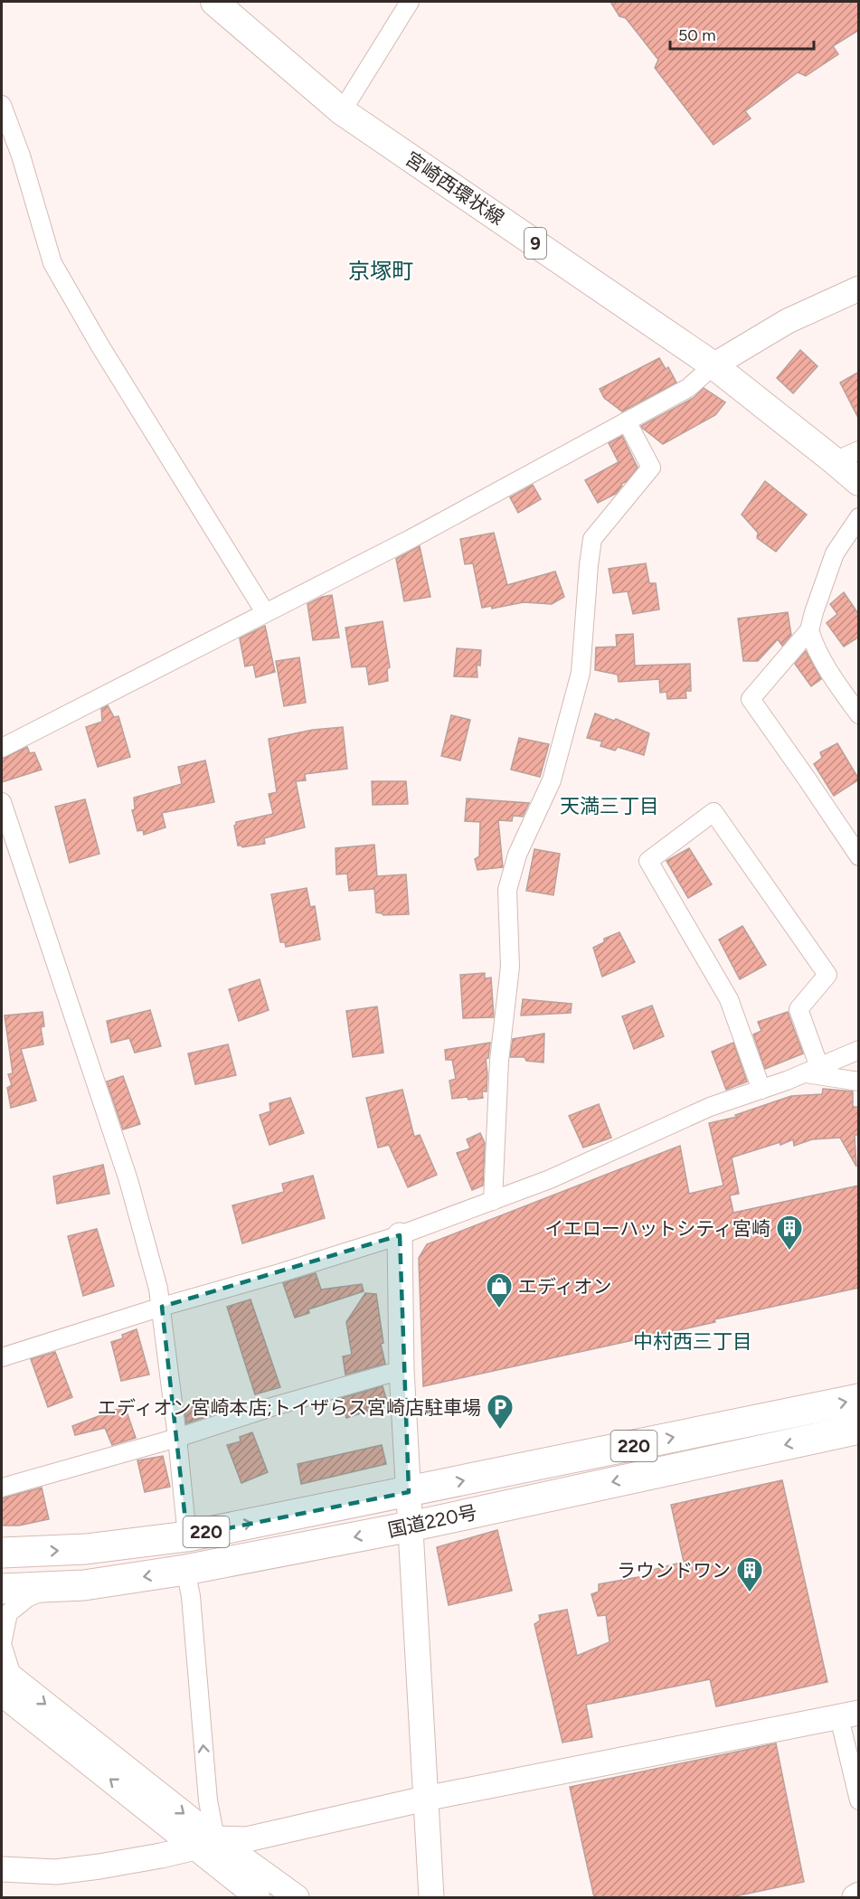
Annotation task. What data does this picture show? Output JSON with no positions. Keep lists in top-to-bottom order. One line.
{"streets":{"highway":["220","国道220号"],"main road":["宮崎西環状線","9"]},"districts":["京塚町","天満三丁目","中村西三丁目"],"places":{"building":["イエローハットシティ宮崎","ラウンドワン"],"shop":["エディオン"],"parking":["エディオン宮崎本店;トイザらス宮崎店駐車場"]},"scale_bar":"50 m"}
